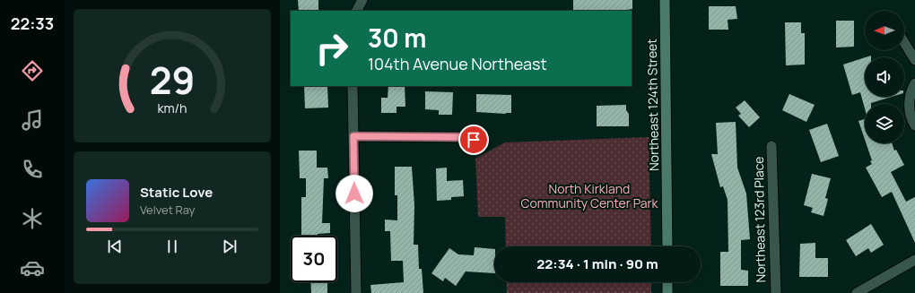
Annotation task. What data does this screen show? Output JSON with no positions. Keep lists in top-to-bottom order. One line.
{"streets":{"main road":["Northeast 124th Street"],"street":["Northeast 123rd Place"]},"parks":["North Kirkland Community Center Park"],"north":"left","page":{"tabs":"22:33","turn":["30 m","104th Avenue Northeast"],"song":["Static Love","Velvet Ray"],"limit":"30","trip":"22:34 · 1 min · 90 m","gauge":["29","km/h"]}}
